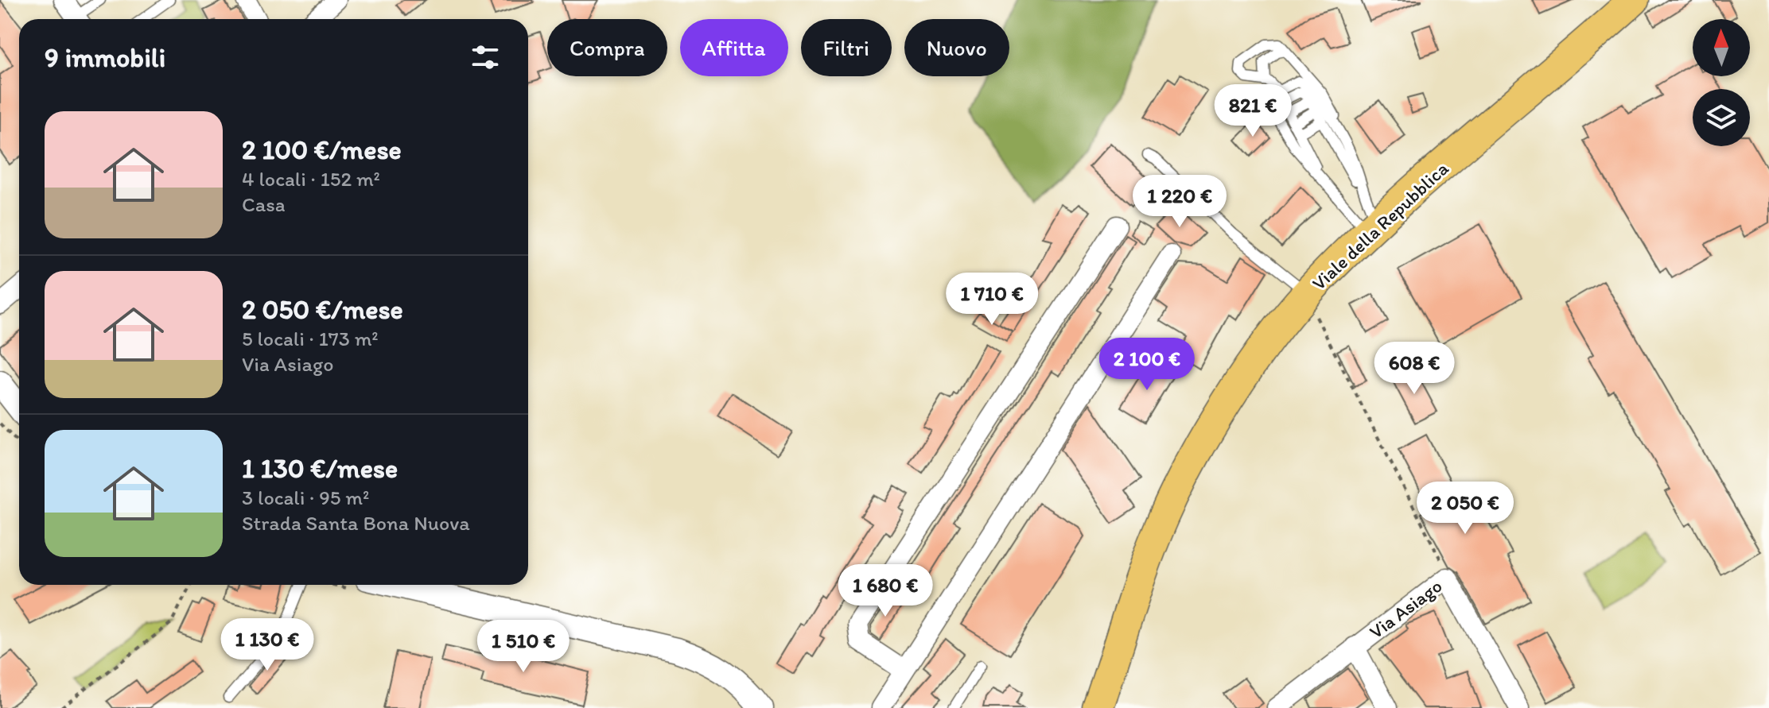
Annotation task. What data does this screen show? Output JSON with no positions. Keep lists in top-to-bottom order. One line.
{"streets":{"main road":["Viale della Repubblica"],"street":["Via Asiago"]},"north":"top","page":{"chip":["Compra","Affitta","Filtri","Nuovo"],"heading":"9 immobili","price":["821 €","1 220 €","1 710 €","2 100 €","608 €","2 050 €","1 680 €","1 130 €","1 510 €"],"list":[{"name":"2 100 €/mese","note":"4 locali · 152 m² · Casa"},{"name":"2 050 €/mese","note":"5 locali · 173 m² · Via Asiago"},{"name":"1 130 €/mese","note":"3 locali · 95 m² · Strada Santa Bona Nuova"}]}}
